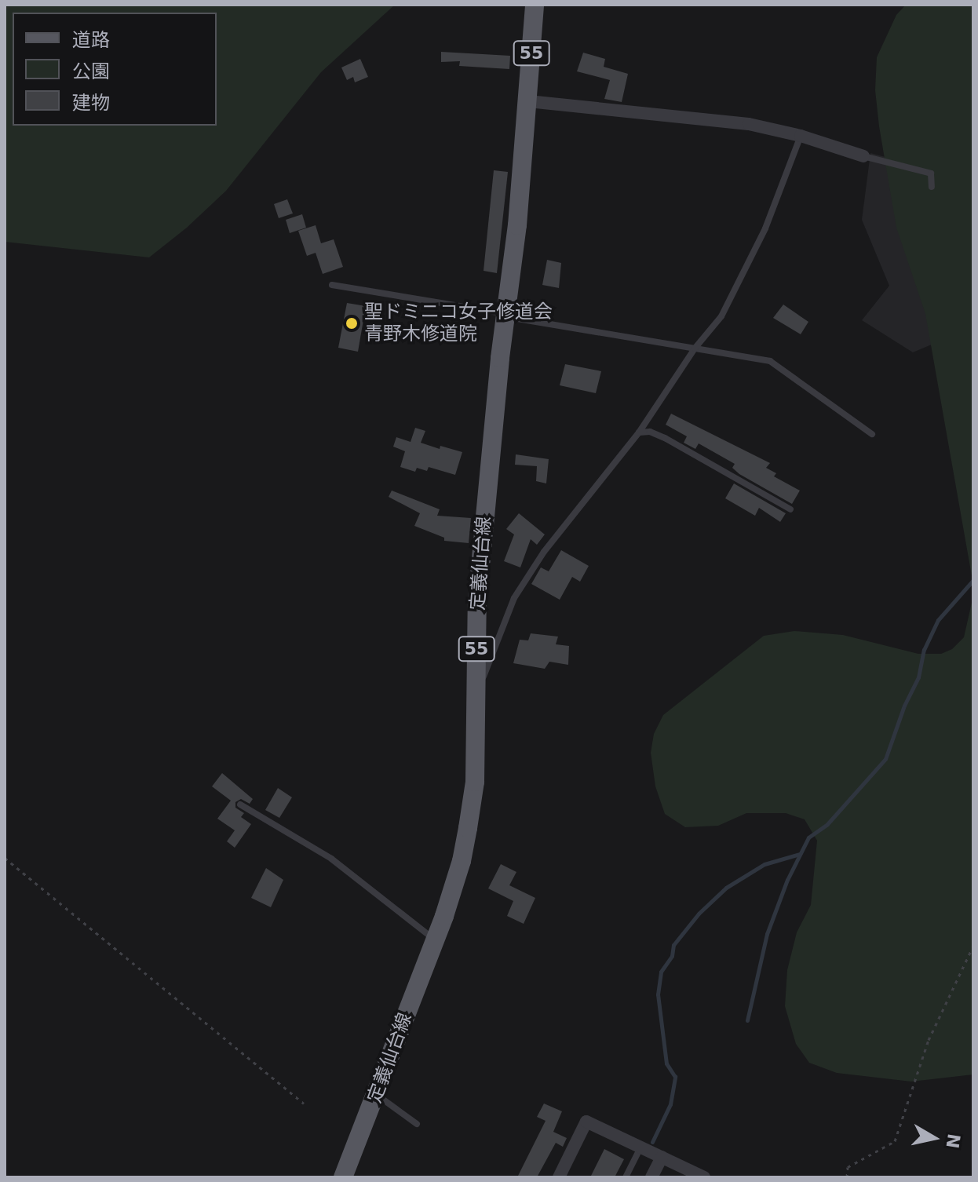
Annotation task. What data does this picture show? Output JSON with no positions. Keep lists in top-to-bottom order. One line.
{"streets":{"main road":["55","定義仙台線"]},"places":["聖ドミニコ女子修道会 青野木修道院"],"legend":["道路","公園","建物"],"north":"right"}
